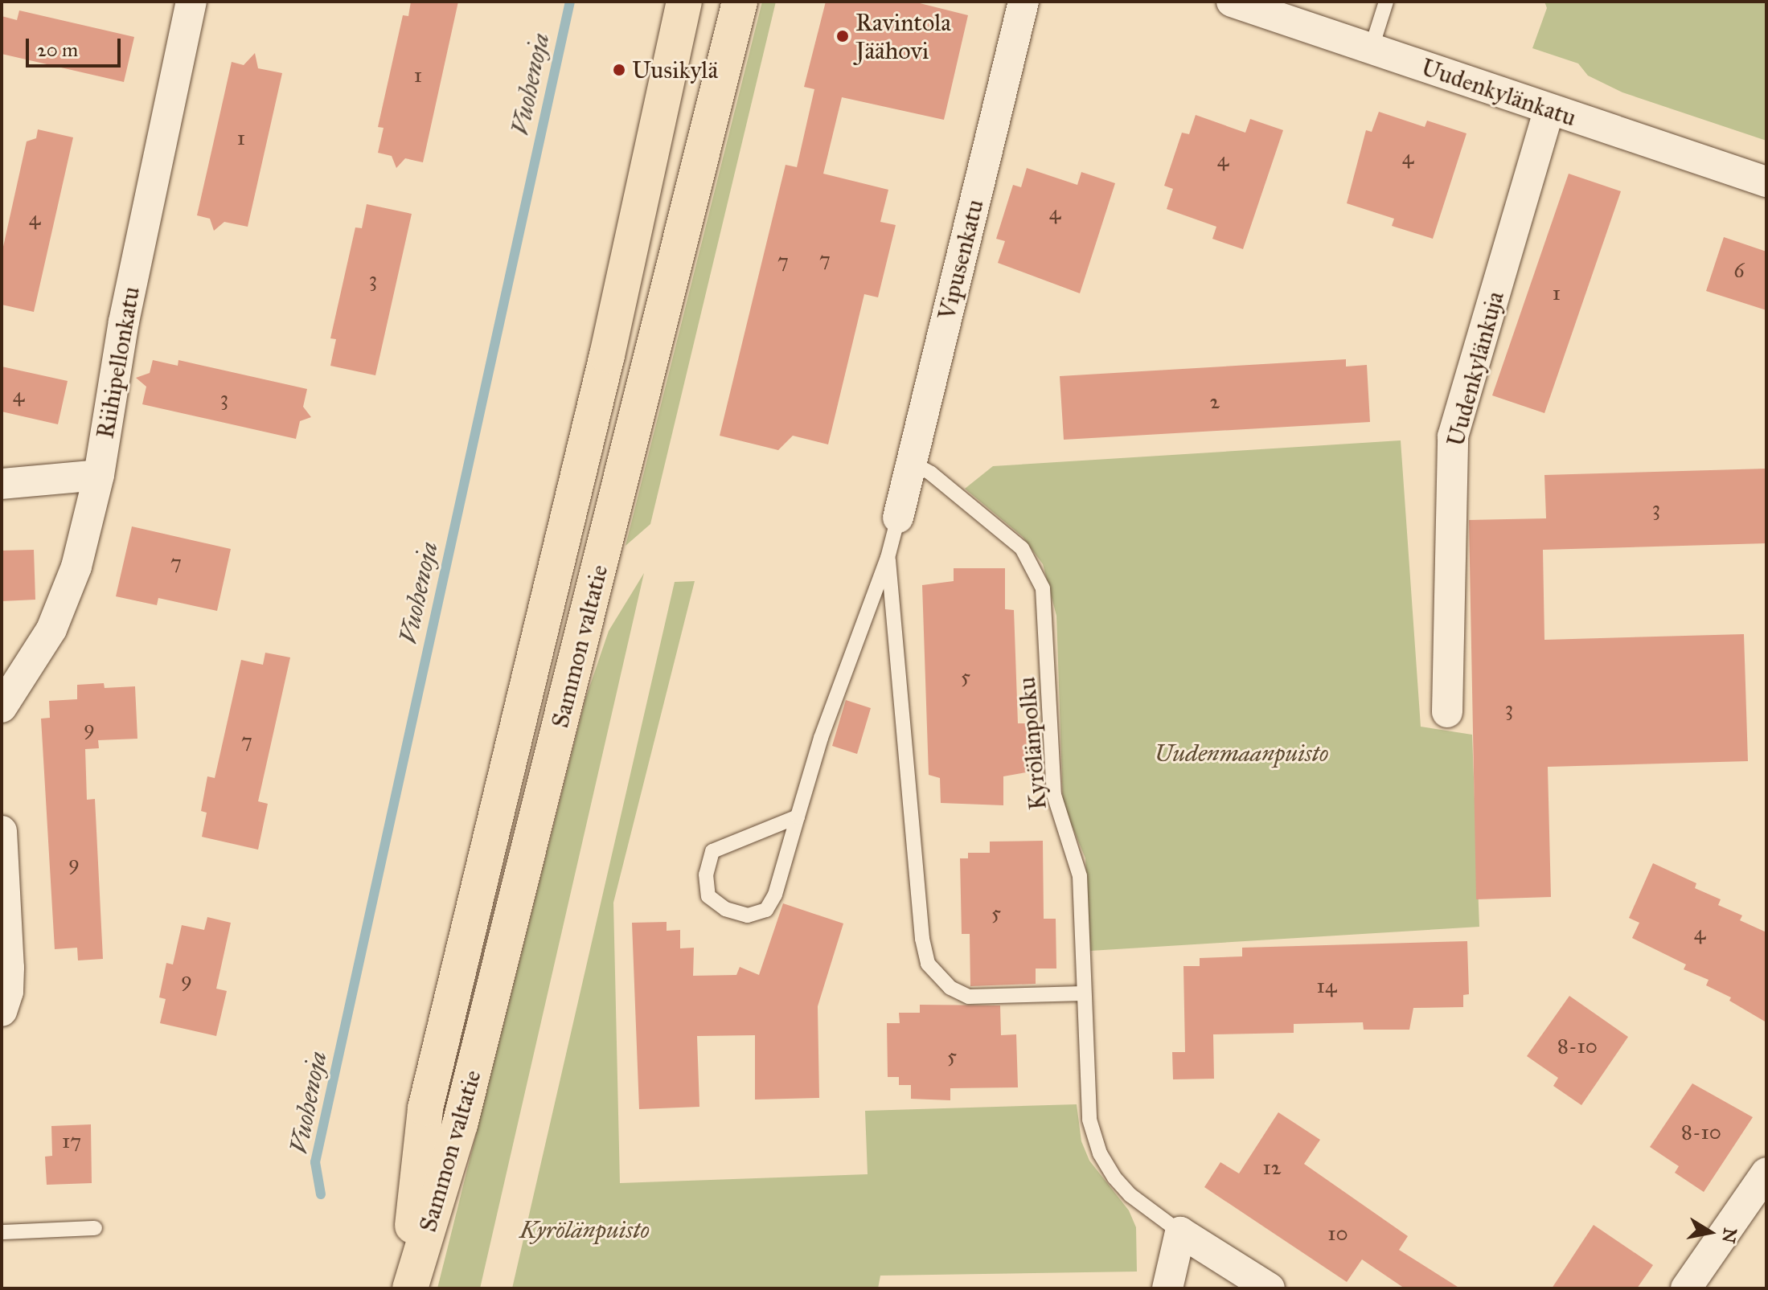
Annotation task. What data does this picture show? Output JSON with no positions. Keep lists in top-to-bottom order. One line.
{"streets":{"main road":["Sammon valtatie"],"street":["Uudenkylänkatu","Vipusenkatu","Riihipellonkatu","Uudenkylänkuja"],"lane":["Kyrölänpolku"]},"crossings":[["Uudenkylänkatu","Uudenkylänkuja"],["Vipusenkatu","Kyrölänpolku"]],"water":["Vuohenoja"],"parks":["Uudenmaanpuisto","Kyrölänpuisto"],"places":["Ravintola Jäähovi","Uusikylä"],"house_numbers":["1","1","4","4","4","4","7","7","6","3","1","4","3","2","3","7","5","3","9","7","9","5","4","9","14","8-10","5","8-10","17","12","10"],"scale_bar":"20 m","north":"right"}
